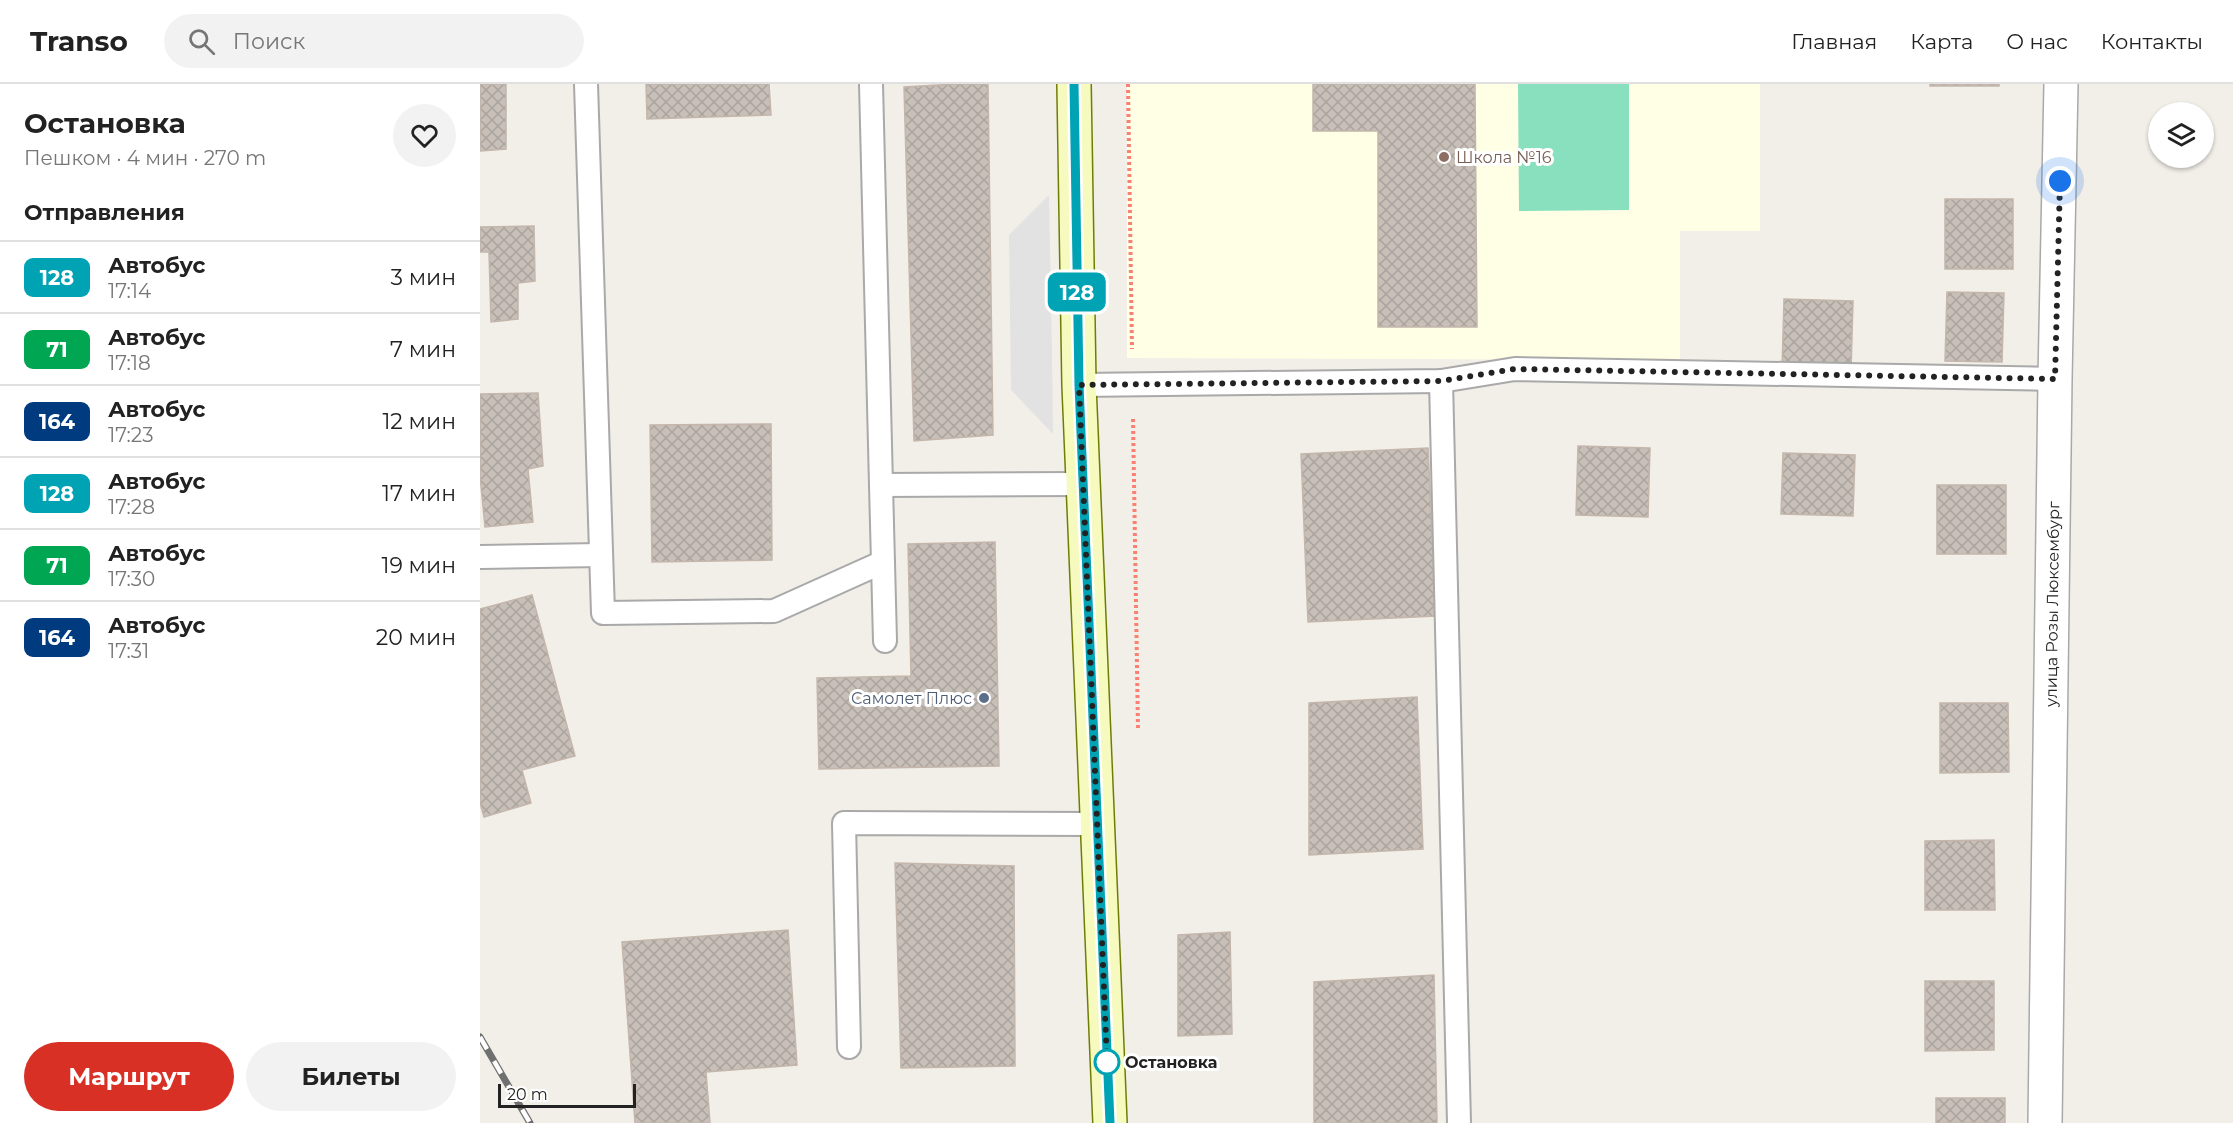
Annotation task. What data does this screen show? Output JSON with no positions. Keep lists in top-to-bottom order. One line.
{"streets":{"street":["улица Розы Люксембург"]},"places":["Школа №16","Самолет Плюс","Остановка"],"lines":["bus line 128"],"scale_bar":"20 m","page":{"header":"Transo","search":"Поиск","nav":["Главная","Карта","О нас","Контакты"],"heading":[["Остановка","Пешком · 4 мин · 270 m"],"Отправления"],"on_map":"128","list":[{"mark":"128","name":"Автобус","note":"17:14","value":"3 мин"},{"mark":"71","name":"Автобус","note":"17:18","value":"7 мин"},{"mark":"164","name":"Автобус","note":"17:23","value":"12 мин"},{"mark":"128","name":"Автобус","note":"17:28","value":"17 мин"},{"mark":"71","name":"Автобус","note":"17:30","value":"19 мин"},{"mark":"164","name":"Автобус","note":"17:31","value":"20 мин"}],"buttons":["Маршрут","Билеты"],"scale":"20 m"}}
